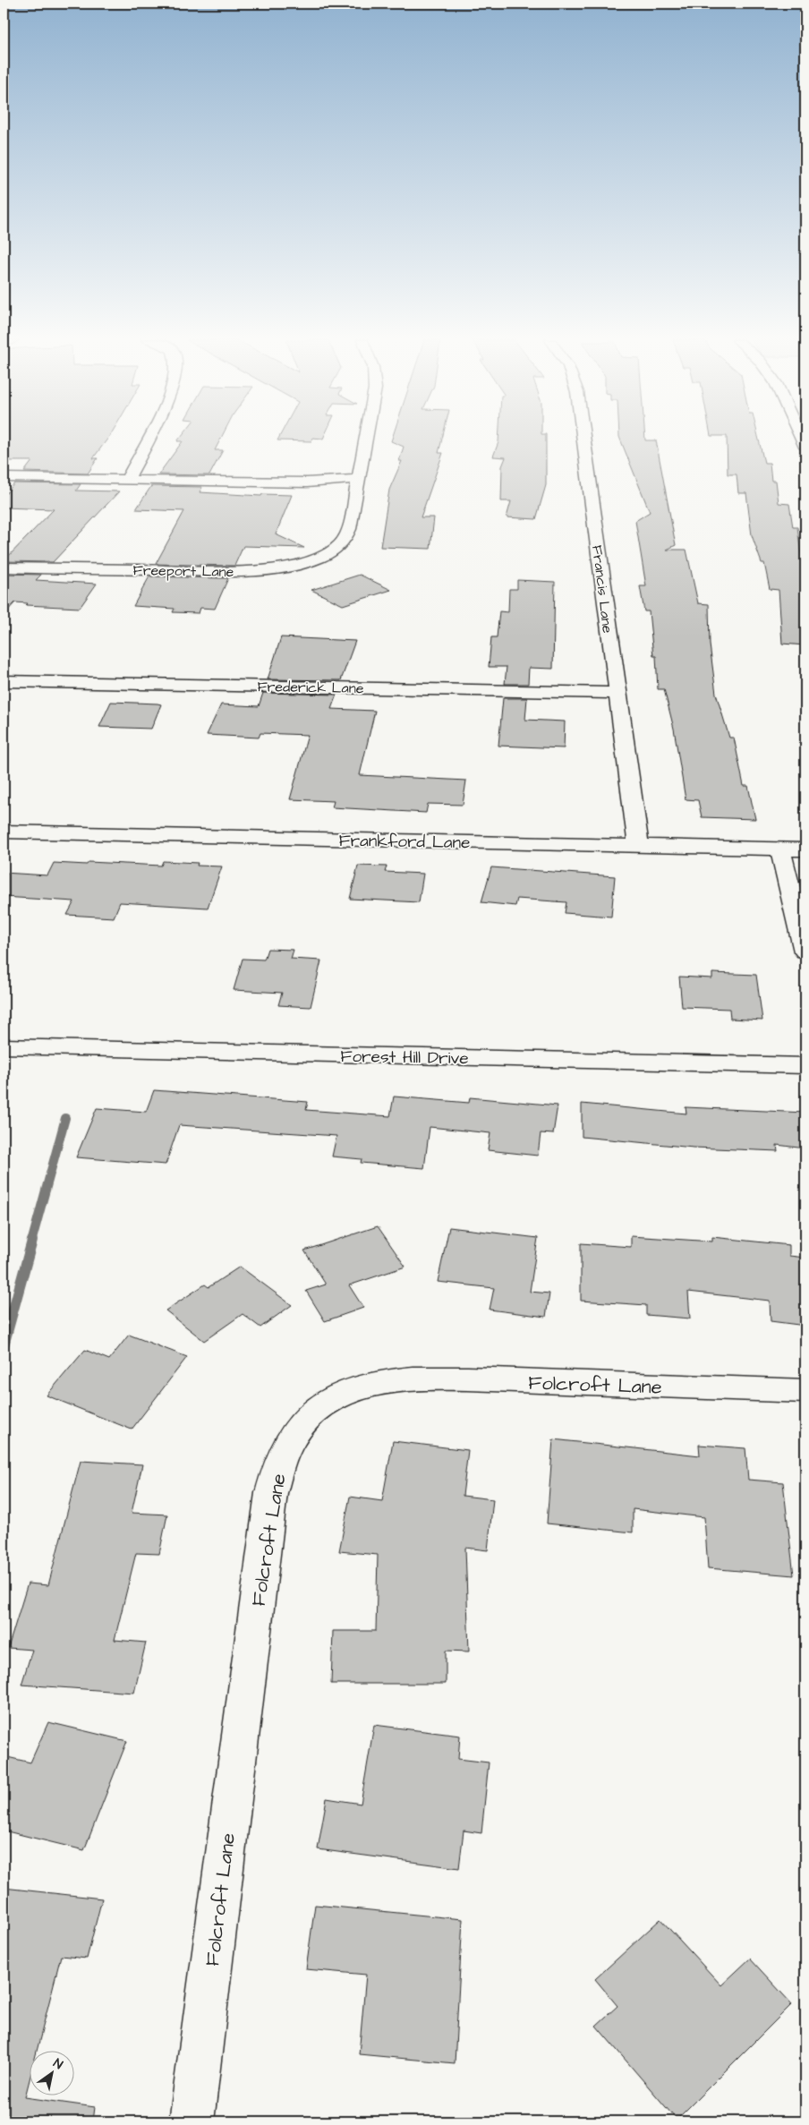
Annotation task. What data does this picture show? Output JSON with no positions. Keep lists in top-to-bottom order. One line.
{"streets":{"street":["Freeport Lane","Francis Lane","Frederick Lane","Frankford Lane","Forest Hill Drive","Folcroft Lane"]},"crossings":[["Francis Lane","Frederick Lane"],["Francis Lane","Frankford Lane"]],"north":"top right"}
